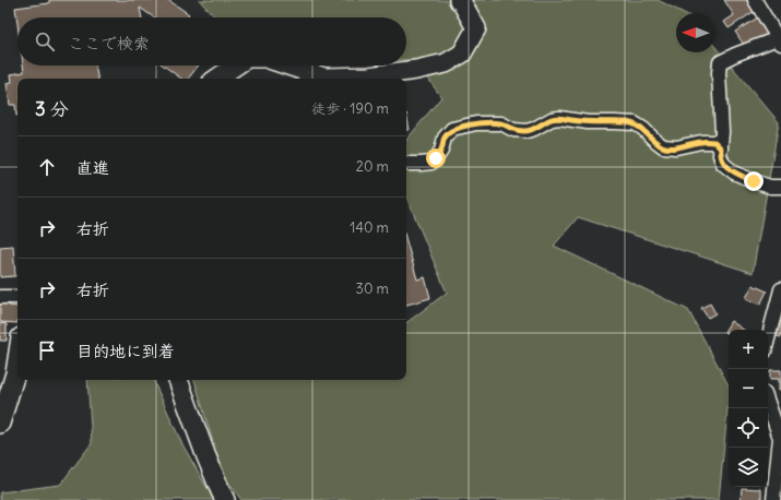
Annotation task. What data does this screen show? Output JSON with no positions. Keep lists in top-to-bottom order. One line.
{"north":"left","page":{"search":"ここで検索","heading":["3 分","徒歩 · 190 m"],"list":[["直進","20 m"],["右折","140 m"],["右折","30 m"],"目的地に到着"],"map_buttons":["+","−"]}}
